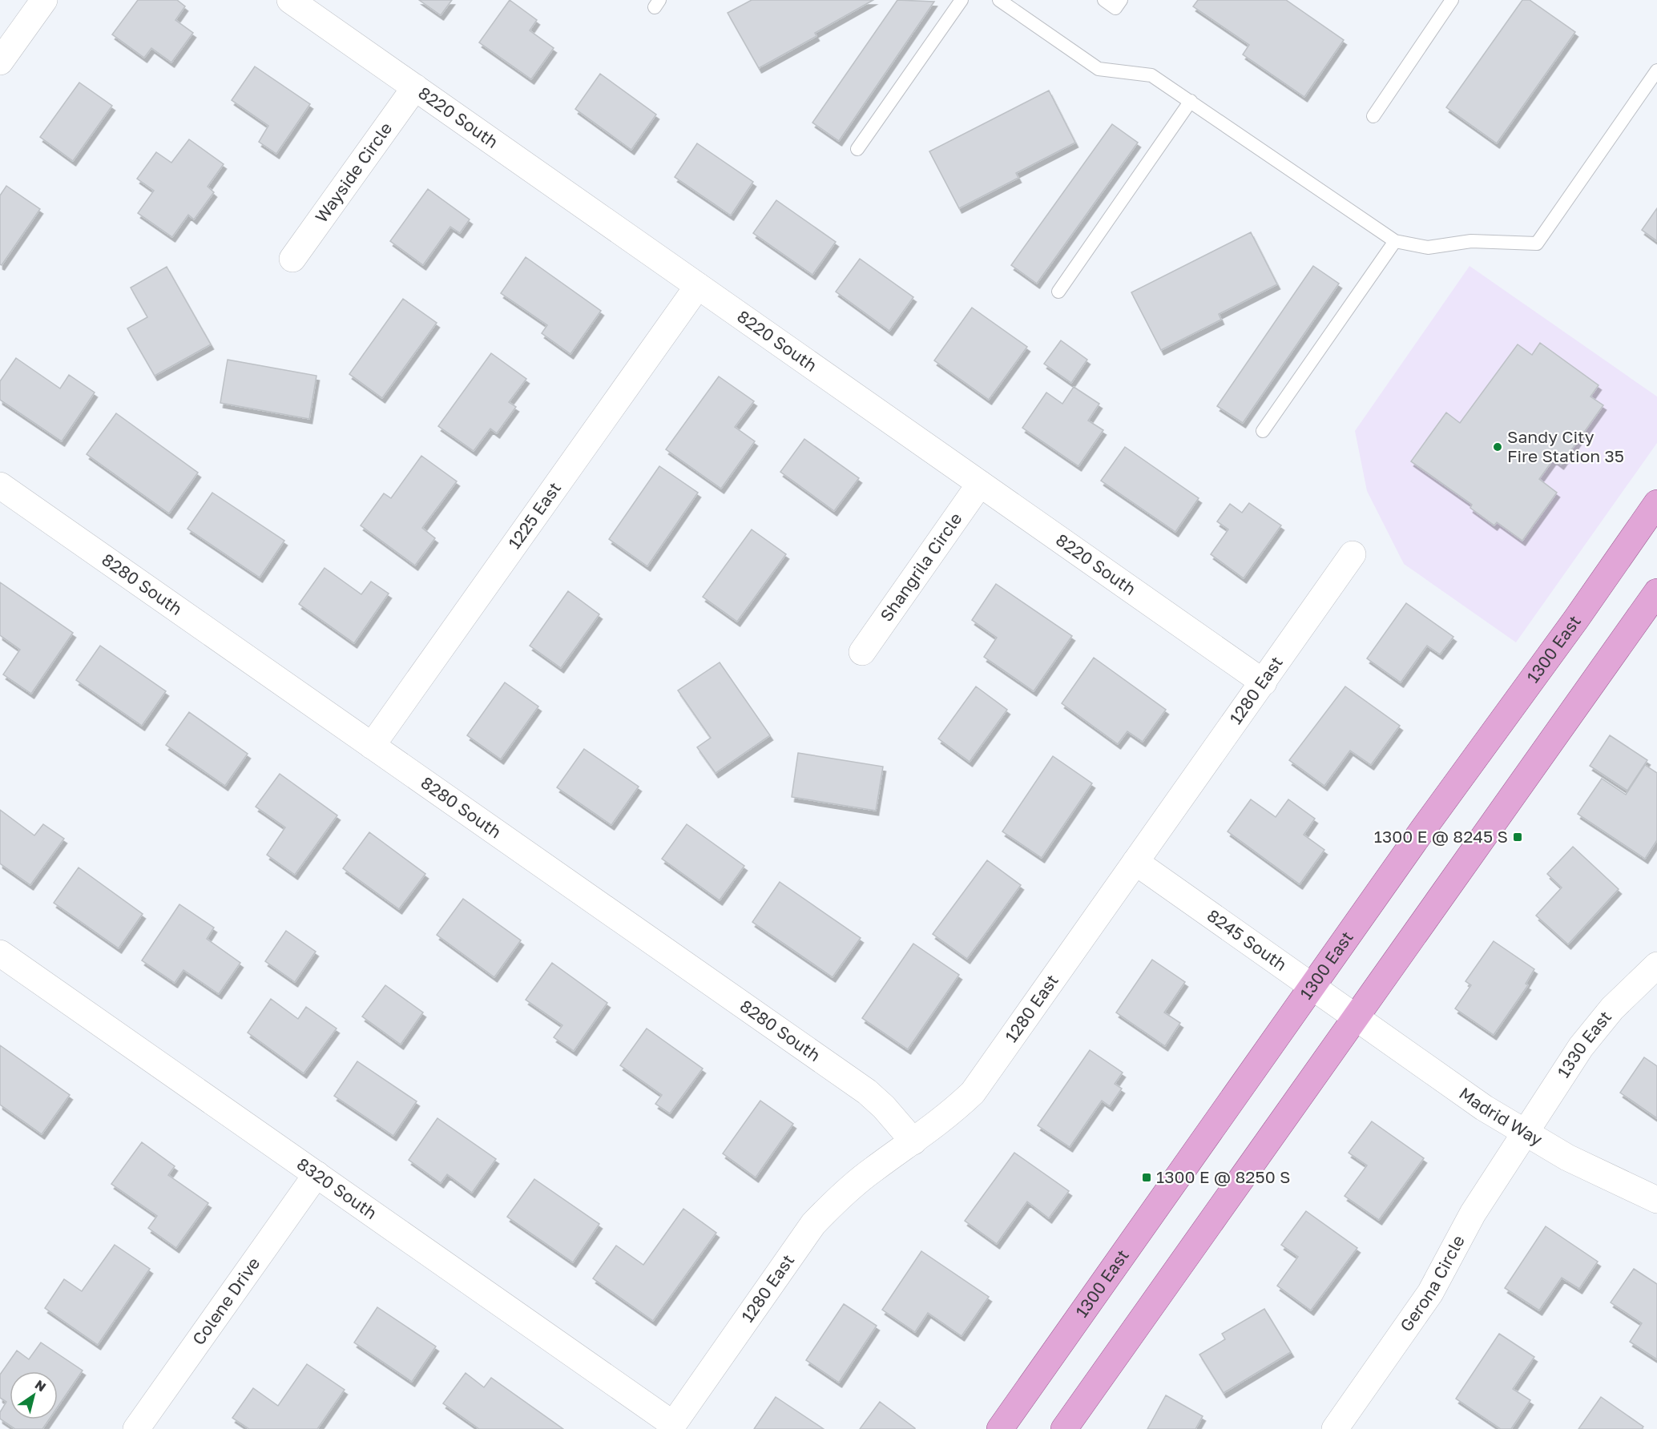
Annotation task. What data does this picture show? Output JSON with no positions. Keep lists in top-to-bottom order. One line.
{"streets":{"main road":["1300 East"],"street":["8220 South","Wayside Circle","1225 East","Shangrila Circle","8280 South","1280 East","8245 South","1330 East","Madrid Way","8320 South","Gerona Circle","Colene Drive"]},"crossings":[["8220 South","Wayside Circle"],["8220 South","1225 East"],["8220 South","Shangrila Circle"],["8220 South","1280 East"],["1225 East","8280 South"],["8280 South","1280 East"],["1300 East","8245 South"],["1280 East","8245 South"],["1280 East","8320 South"],["8245 South","Madrid Way"],["1330 East","Madrid Way"],["1330 East","Gerona Circle"],["Madrid Way","Gerona Circle"],["8320 South","Colene Drive"]],"places":{"other":["Sandy City Fire Station 35"],"transit":["1300 E @ 8245 S","1300 E @ 8250 S"]},"north":"top right"}
